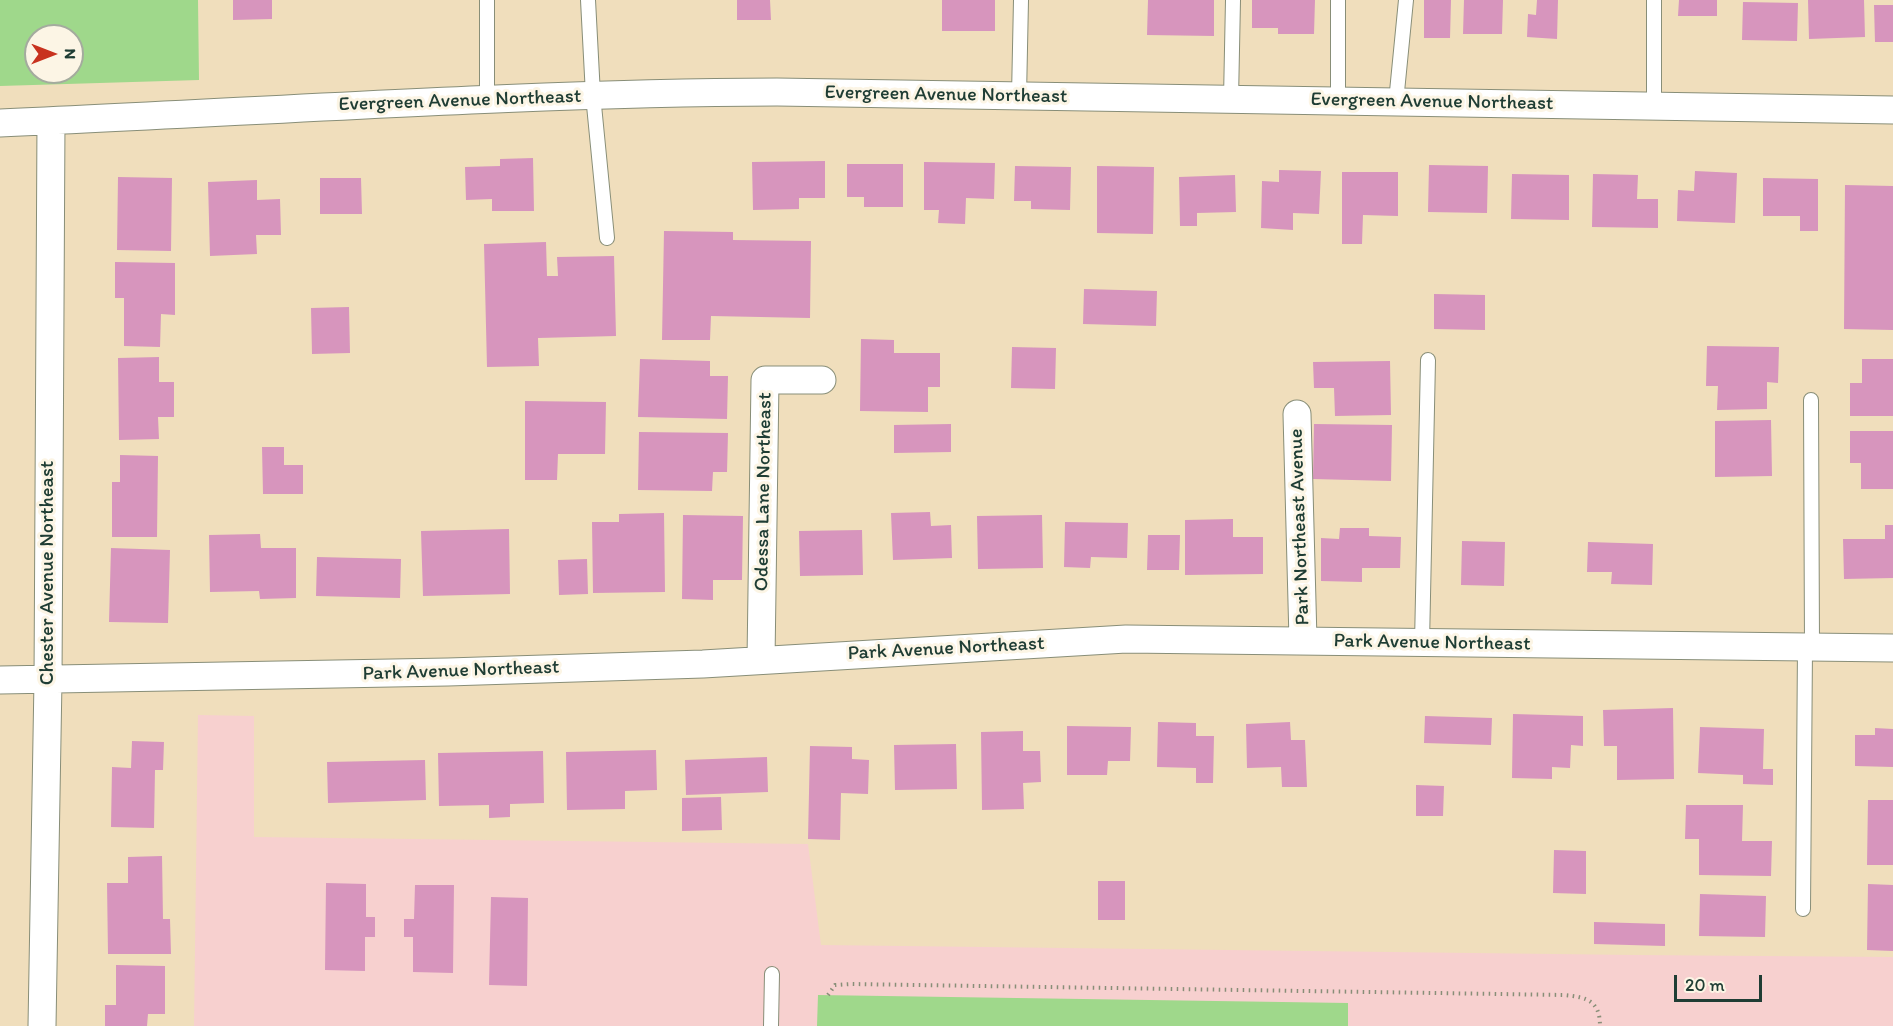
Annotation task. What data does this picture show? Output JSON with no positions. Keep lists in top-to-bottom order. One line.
{"streets":{"street":["Evergreen Avenue Northeast","Odessa Lane Northeast","Park Northeast Avenue","Chester Avenue Northeast","Park Avenue Northeast"]},"crossings":[["Evergreen Avenue Northeast","Chester Avenue Northeast"],["Odessa Lane Northeast","Park Avenue Northeast"],["Park Northeast Avenue","Park Avenue Northeast"],["Chester Avenue Northeast","Park Avenue Northeast"]],"scale_bar":"20 m","north":"right"}
